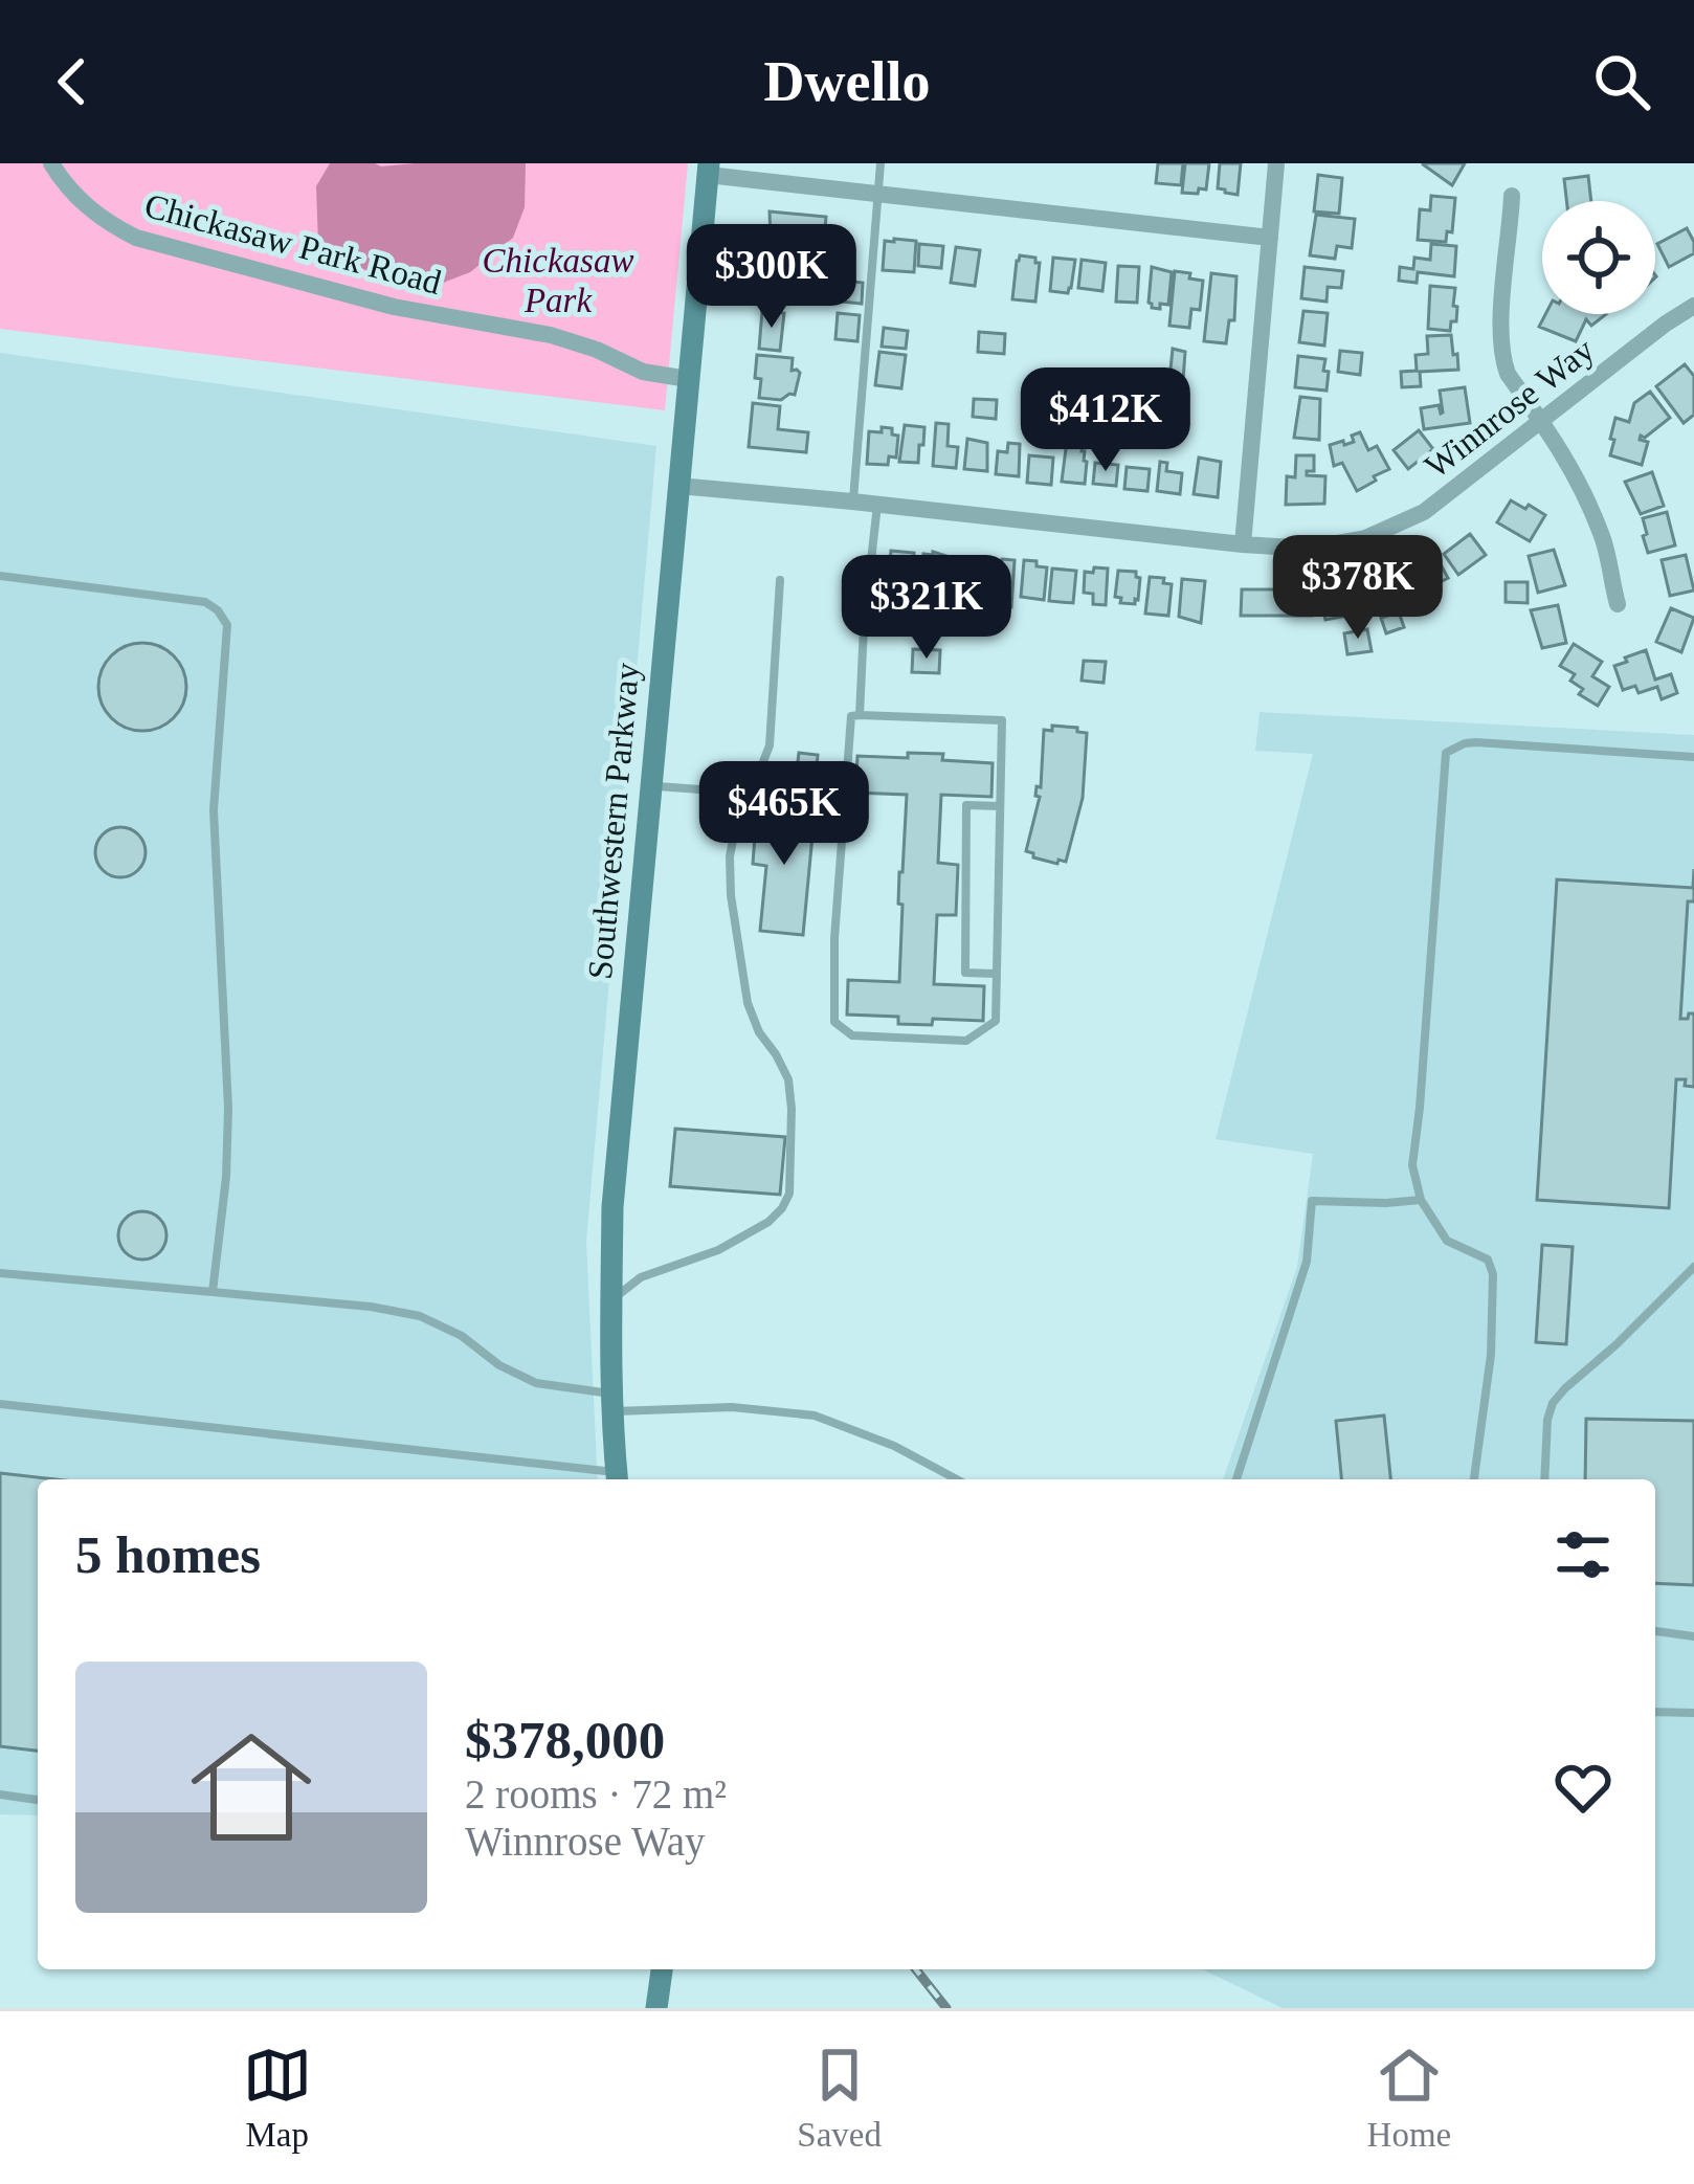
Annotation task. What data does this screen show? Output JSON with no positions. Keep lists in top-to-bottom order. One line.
{"streets":{"street":["Chickasaw Park Road","Winnrose Way","Southwestern Parkway"]},"crossings":[["Chickasaw Park Road","Southwestern Parkway"],["Winnrose Way","Southwestern Parkway"]],"parks":["Chickasaw Park"],"page":{"header":"Dwello","price":["$300K","$412K","$378K","$321K","$465K"],"heading":"5 homes","list":[{"name":"$378,000","note":"2 rooms · 72 m² · Winnrose Way"}],"tabs":["Map","Saved","Home"]}}
